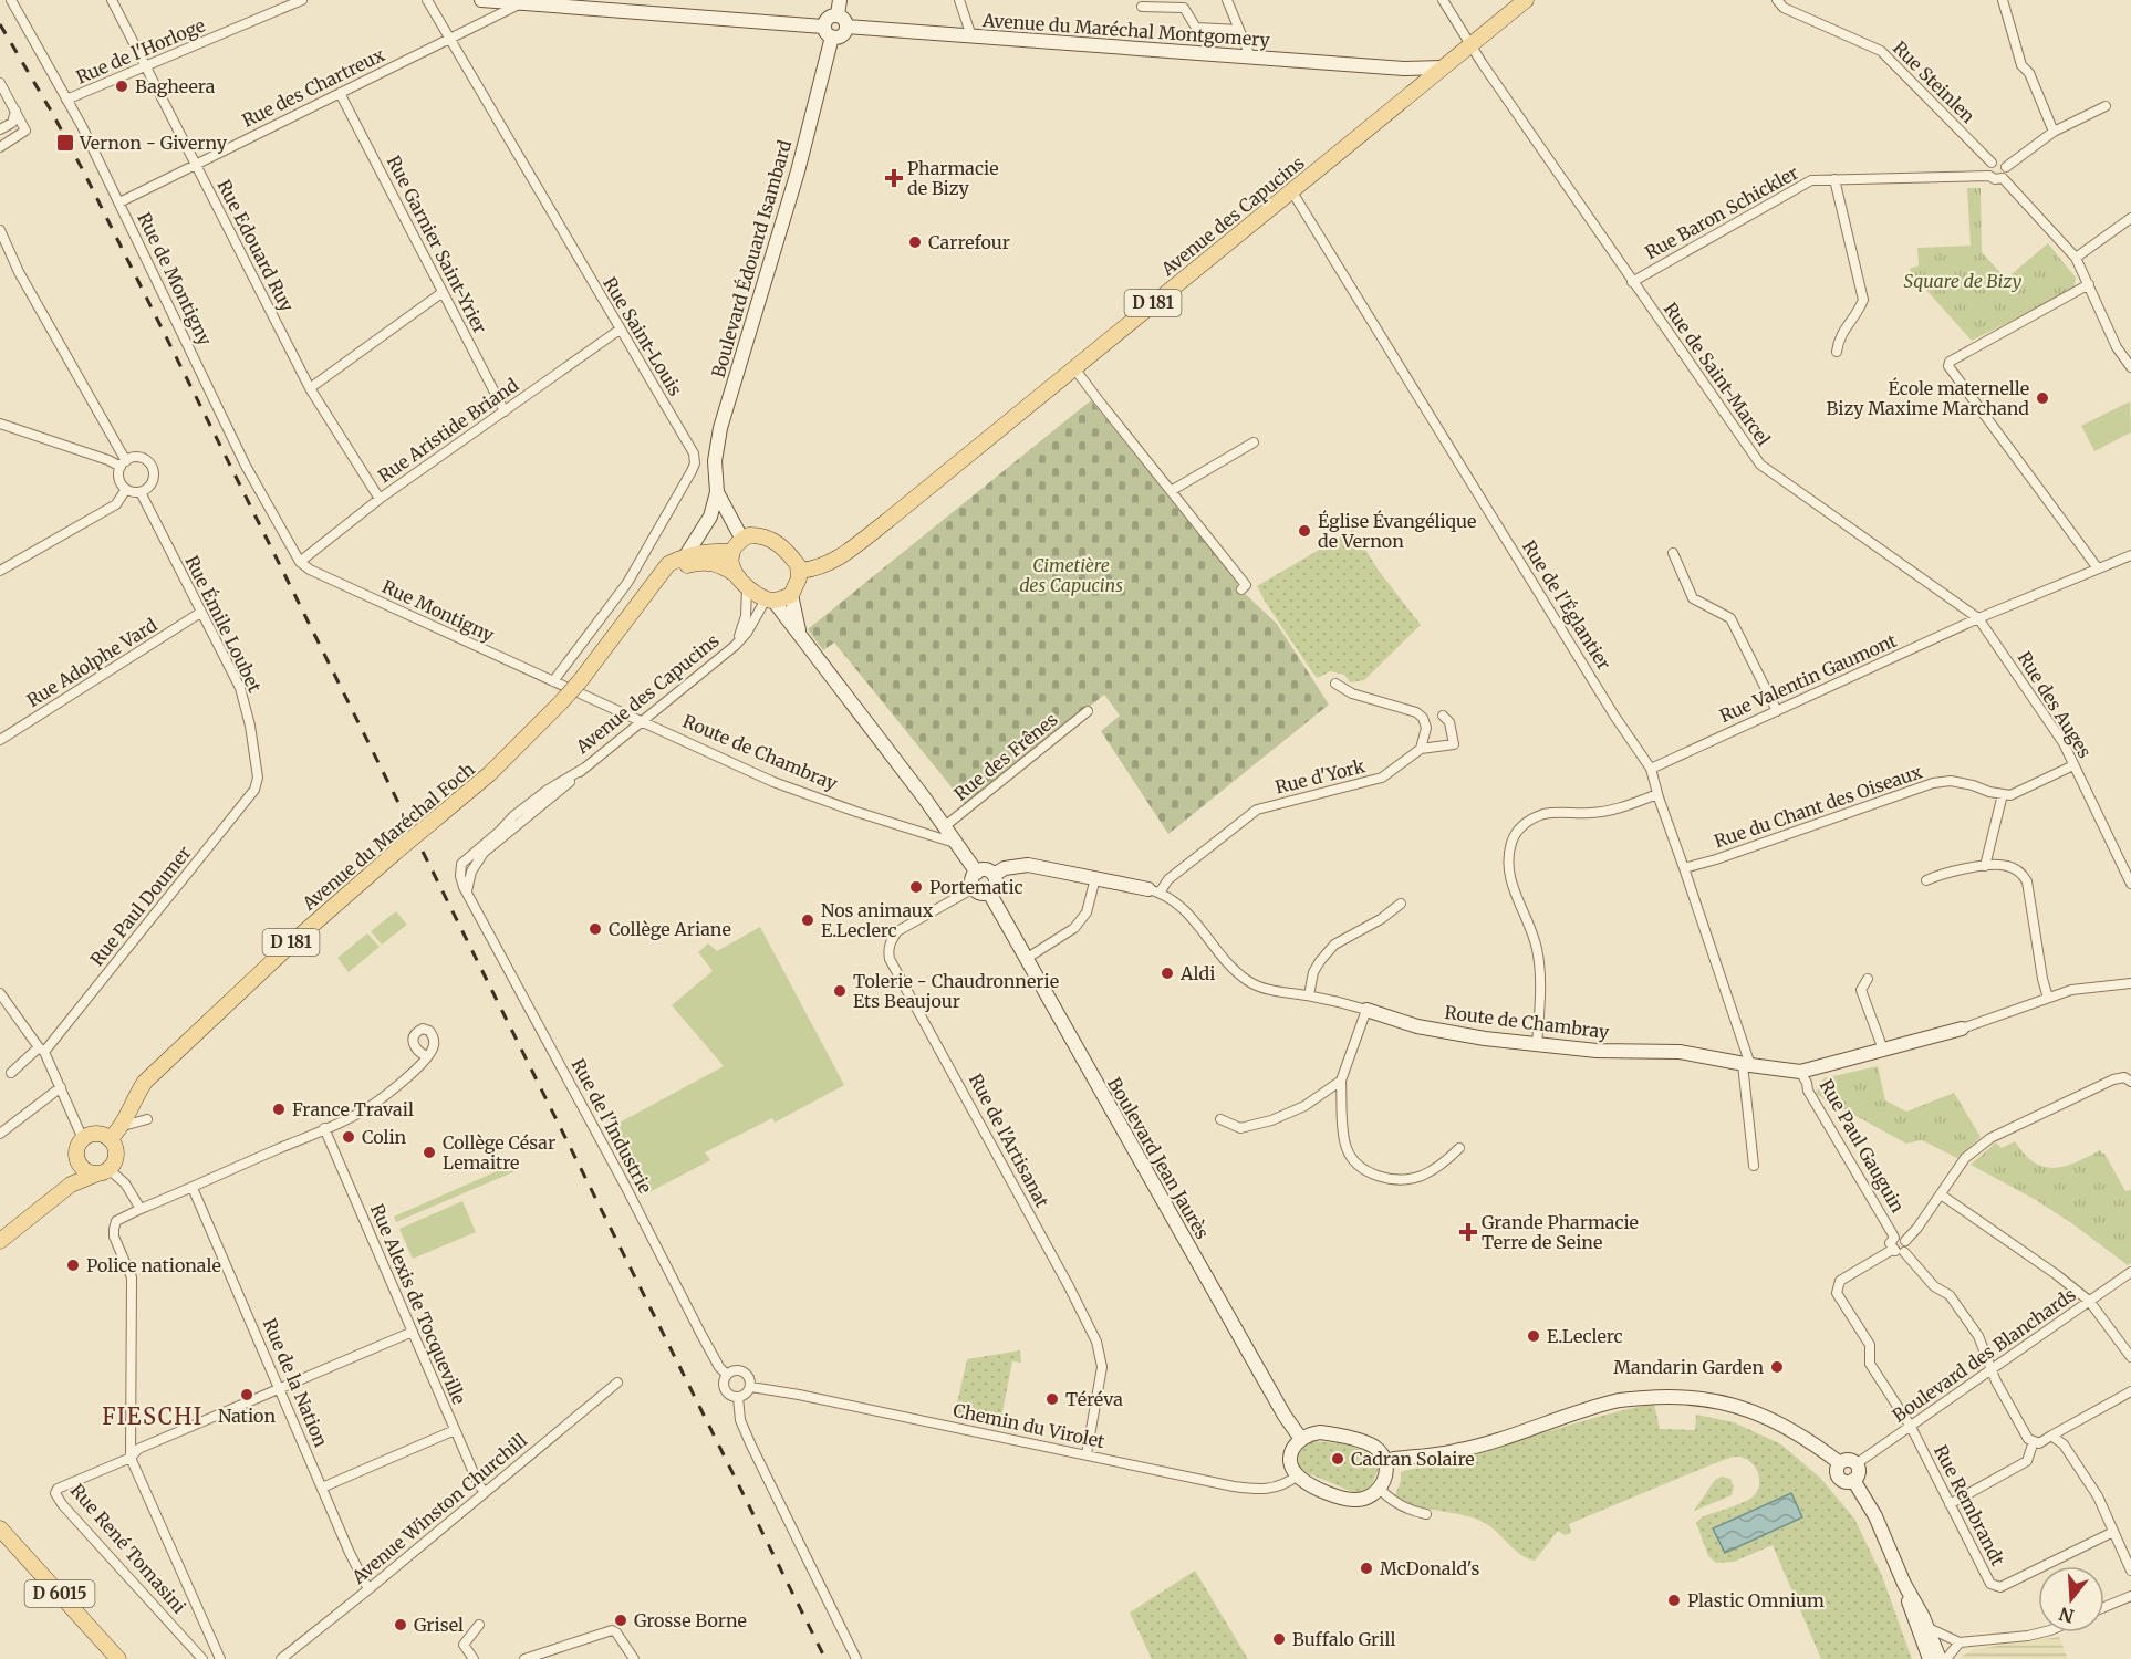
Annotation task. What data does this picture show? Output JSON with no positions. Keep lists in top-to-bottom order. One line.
{"streets":{"main road":["Avenue du Maréchal Montgomery","Avenue des Capucins","Boulevard Édouard Isambard","D 181","Route de Chambray","Avenue du Maréchal Foch","Boulevard Jean Jaurès","D 6015"],"street":["Rue de l'Horloge","Rue Steinlen","Rue des Chartreux","Rue Baron Schickler","Rue Garnier Saint-Yrier","Rue Edouard Ruy","Rue de Montigny","Rue Saint-Louis","Rue de Saint-Marcel","Rue Aristide Briand","Rue de l'Églantier","Rue Montigny","Rue Émile Loubet","Rue Adolphe Vard","Rue Valentin Gaumont","Rue des Auges","Rue des Frênes","Rue d'York","Rue du Chant des Oiseaux","Rue Paul Doumer","Rue de l'Industrie","Rue de l'Artisanat","Rue Paul Gauguin","Rue Alexis de Tocqueville","Boulevard des Blanchards","Rue de la Nation","Chemin du Virolet","Rue Rembrandt","Avenue Winston Churchill","Rue René Tomasini"]},"crossings":[["Avenue du Maréchal Montgomery","Avenue des Capucins"],["Avenue du Maréchal Montgomery","Boulevard Édouard Isambard"],["Rue de l'Horloge","Rue Edouard Ruy"],["Rue de l'Horloge","Rue de Montigny"],["Rue Steinlen","Rue Baron Schickler"],["Rue des Chartreux","Rue Garnier Saint-Yrier"],["Rue des Chartreux","Rue Edouard Ruy"],["Rue des Chartreux","Rue de Montigny"],["Rue des Chartreux","Rue Saint-Louis"],["Rue Baron Schickler","Rue de Saint-Marcel"],["Avenue des Capucins","Boulevard Édouard Isambard"],["Avenue des Capucins","D 181"],["Avenue des Capucins","Rue de Saint-Marcel"],["Avenue des Capucins","Rue de l'Églantier"],["Avenue des Capucins","Route de Chambray"],["Avenue des Capucins","Avenue du Maréchal Foch"],["Avenue des Capucins","Rue de l'Industrie"],["Rue Garnier Saint-Yrier","Rue Aristide Briand"],["Rue Edouard Ruy","Rue Aristide Briand"],["Boulevard Édouard Isambard","D 181"],["Boulevard Édouard Isambard","Avenue du Maréchal Foch"],["Rue de Montigny","Rue Aristide Briand"],["Rue de Montigny","Rue Montigny"],["D 181","Avenue du Maréchal Foch"],["Rue Saint-Louis","Rue Aristide Briand"],["Rue Saint-Louis","Rue Montigny"],["Rue Saint-Louis","Route de Chambray"],["Rue de Saint-Marcel","Rue Valentin Gaumont"],["Rue de Saint-Marcel","Rue des Auges"],["Rue de l'Églantier","Rue Valentin Gaumont"],["Rue de l'Églantier","Route de Chambray"],["Rue de l'Églantier","Rue du Chant des Oiseaux"],["Rue Montigny","Route de Chambray"],["Rue Émile Loubet","Rue Adolphe Vard"],["Rue Émile Loubet","Rue Paul Doumer"],["Rue Valentin Gaumont","Rue des Auges"],["Route de Chambray","Rue d'York"],["Route de Chambray","Rue de l'Artisanat"],["Route de Chambray","Rue Paul Gauguin"],["Route de Chambray","Boulevard Jean Jaurès"],["Rue de l'Industrie","Chemin du Virolet"],["Rue de l'Artisanat","Boulevard Jean Jaurès"],["Rue de l'Artisanat","Chemin du Virolet"],["Rue Paul Gauguin","Rue Rembrandt"],["Boulevard Jean Jaurès","Chemin du Virolet"],["Rue Alexis de Tocqueville","Avenue Winston Churchill"],["Boulevard des Blanchards","Rue Rembrandt"],["Rue de la Nation","Avenue Winston Churchill"]],"districts":["FIESCHI"],"parks":["Square de Bizy","Cimetière des Capucins"],"places":{"other":["Bagheera","Carrefour","École maternelle Bizy Maxime Marchand","Église Évangélique de Vernon","Portematic","Nos animaux E.Leclerc","Collège Ariane","Aldi","Tolerie - Chaudronnerie Ets Beaujour","France Travail","Colin","Collège César Lemaitre","Police nationale","E.Leclerc","Mandarin Garden","Nation","Téréva","Cadran Solaire","McDonald's","Plastic Omnium","Grosse Borne","Grisel","Buffalo Grill"],"transit":["Vernon - Giverny"],"health":["Pharmacie de Bizy","Grande Pharmacie Terre de Seine"]},"north":"bottom"}
